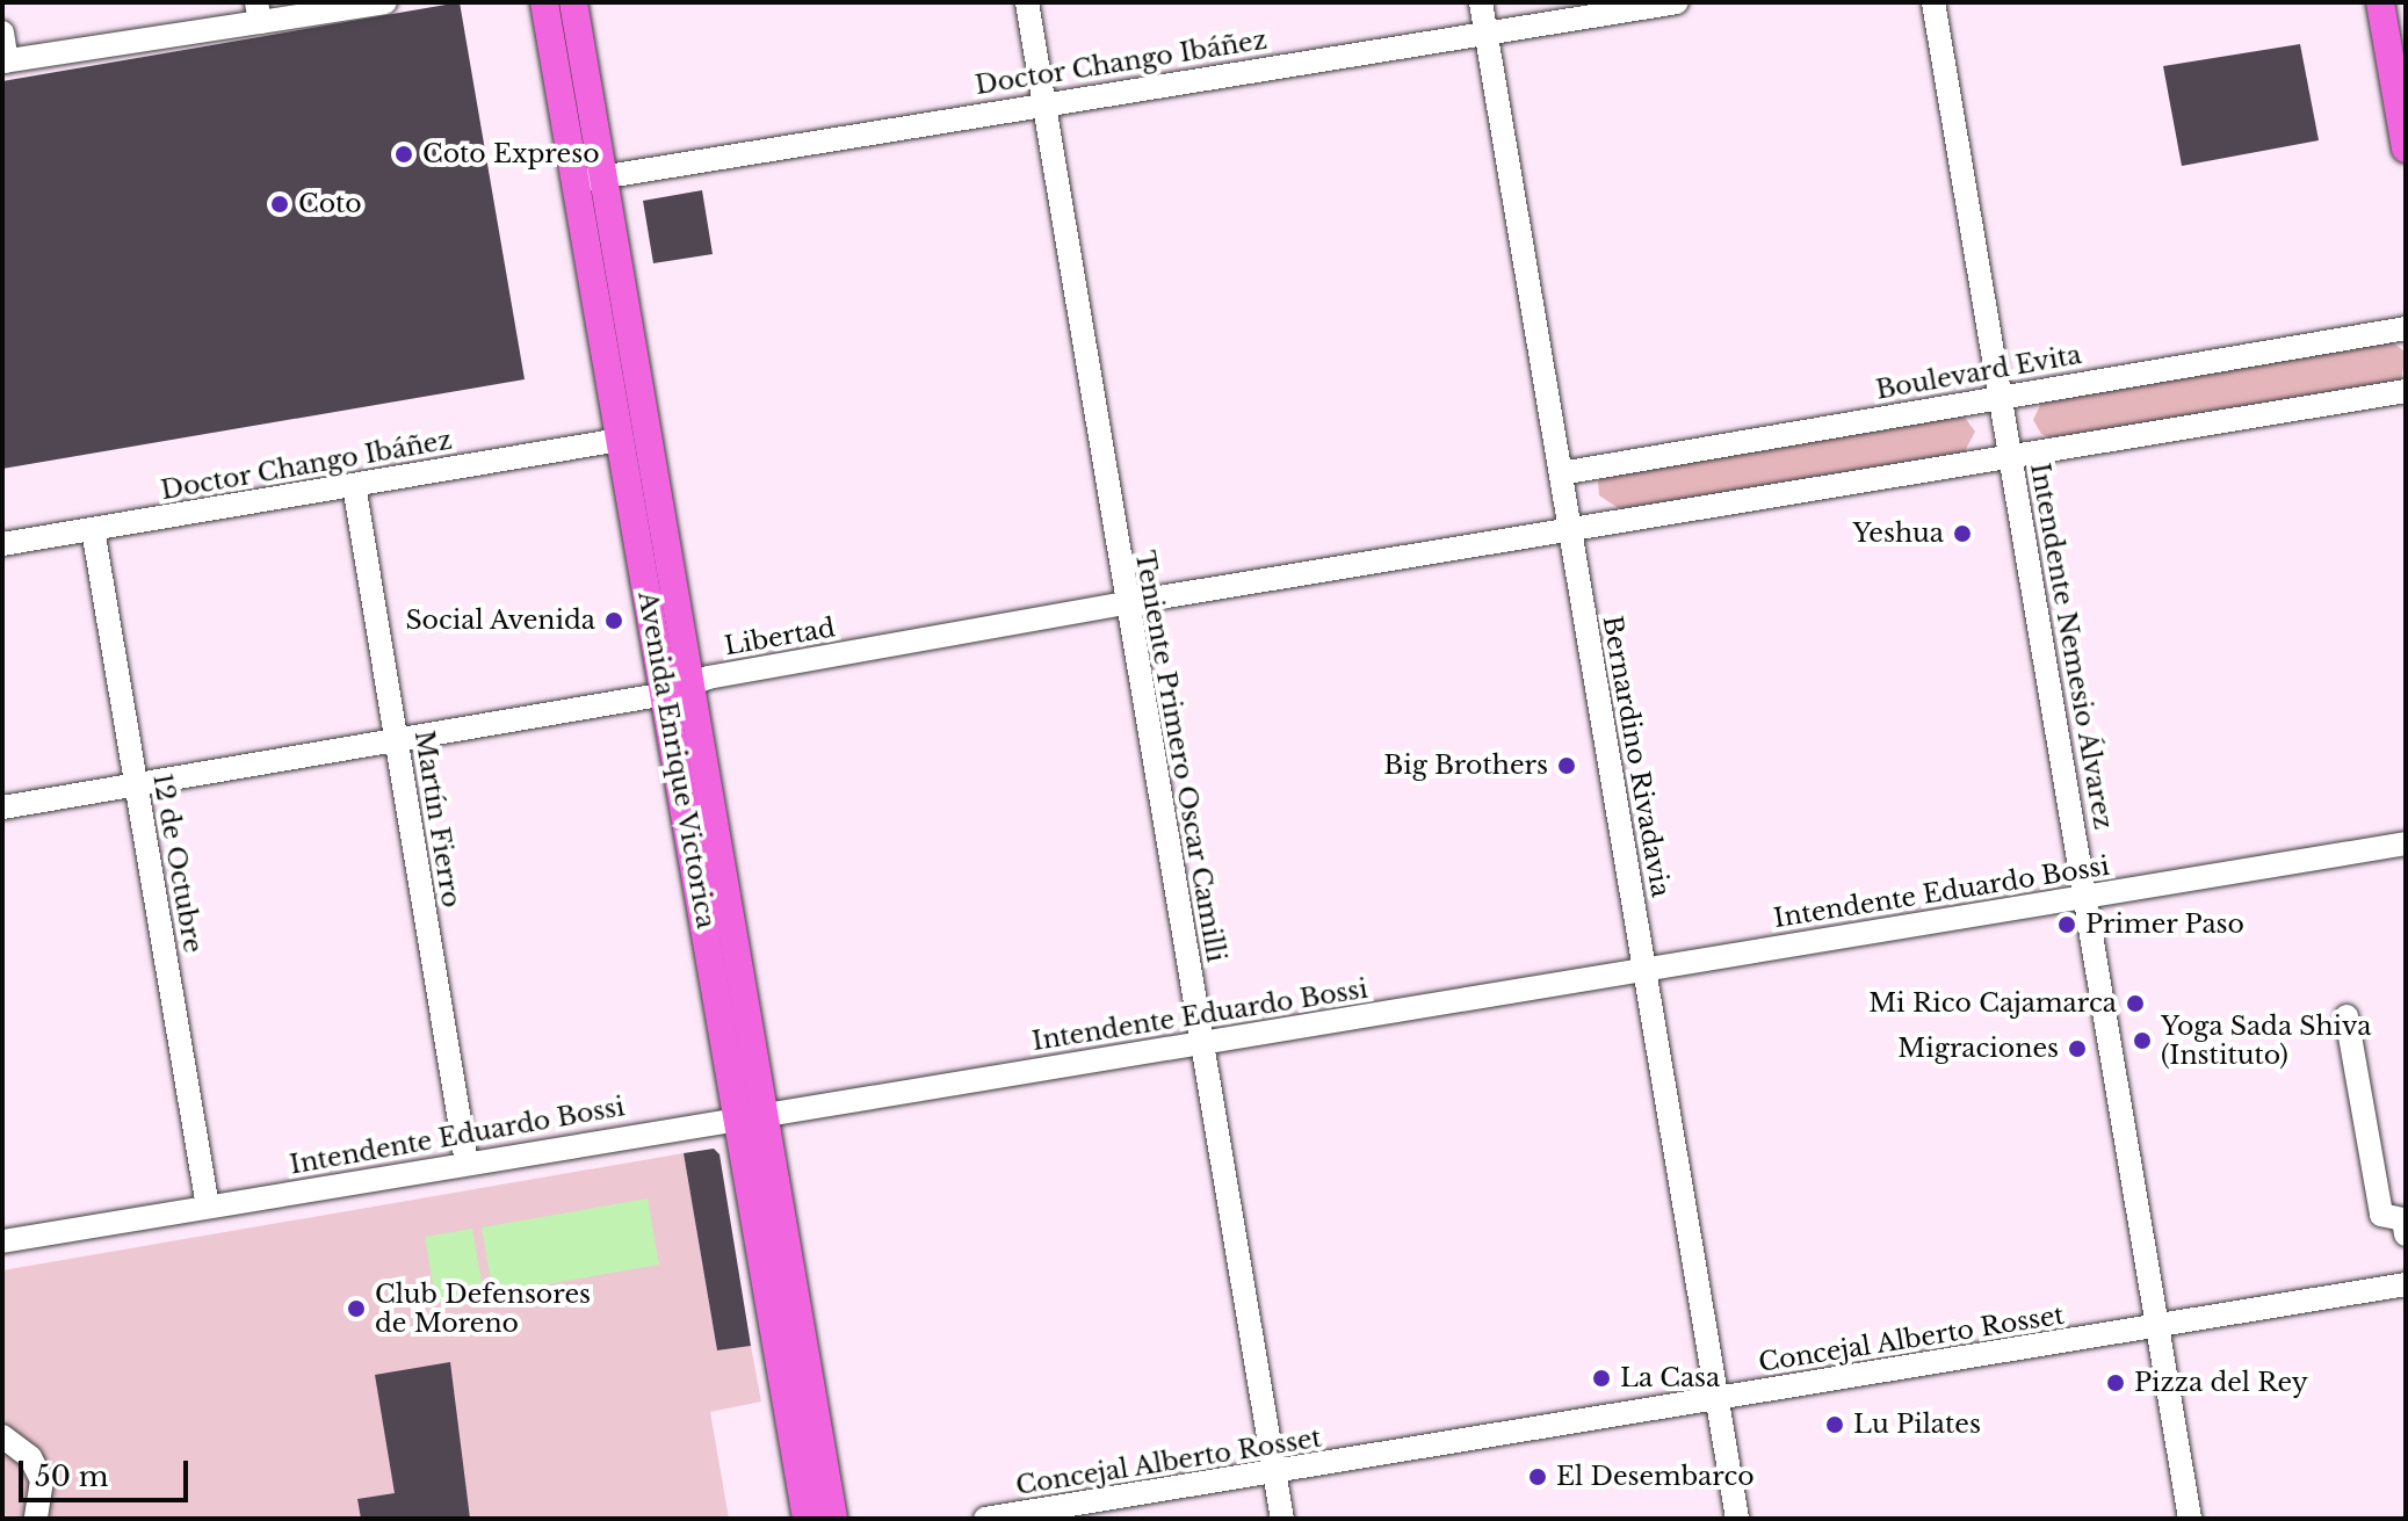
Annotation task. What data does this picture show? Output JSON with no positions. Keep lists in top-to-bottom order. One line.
{"streets":{"main road":["Avenida Enrique Victorica"],"street":["Doctor Chango Ibáñez","Boulevard Evita","Libertad","Intendente Nemesio Álvarez","Teniente Primero Oscar Camilli","Bernardino Rivadavia","Martín Fierro","12 de Octubre","Intendente Eduardo Bossi","Concejal Alberto Rosset"]},"crossings":[["Doctor Chango Ibáñez","Teniente Primero Oscar Camilli"],["Doctor Chango Ibáñez","Bernardino Rivadavia"],["Doctor Chango Ibáñez","Avenida Enrique Victorica"],["Doctor Chango Ibáñez","Martín Fierro"],["Doctor Chango Ibáñez","12 de Octubre"],["Boulevard Evita","Intendente Nemesio Álvarez"],["Boulevard Evita","Bernardino Rivadavia"],["Libertad","Teniente Primero Oscar Camilli"],["Libertad","Bernardino Rivadavia"],["Libertad","Avenida Enrique Victorica"],["Libertad","Martín Fierro"],["Libertad","12 de Octubre"],["Intendente Nemesio Álvarez","Intendente Eduardo Bossi"],["Intendente Nemesio Álvarez","Concejal Alberto Rosset"],["Teniente Primero Oscar Camilli","Intendente Eduardo Bossi"],["Teniente Primero Oscar Camilli","Concejal Alberto Rosset"],["Bernardino Rivadavia","Intendente Eduardo Bossi"],["Bernardino Rivadavia","Concejal Alberto Rosset"],["Avenida Enrique Victorica","Intendente Eduardo Bossi"],["Martín Fierro","Intendente Eduardo Bossi"],["12 de Octubre","Intendente Eduardo Bossi"]],"places":["Coto Expreso","Coto","Yeshua","Social Avenida","Big Brothers","Primer Paso","Mi Rico Cajamarca","Yoga Sada Shiva (Instituto)","Migraciones","Club Defensores de Moreno","La Casa","Pizza del Rey","Lu Pilates","El Desembarco"],"scale_bar":"50 m"}
